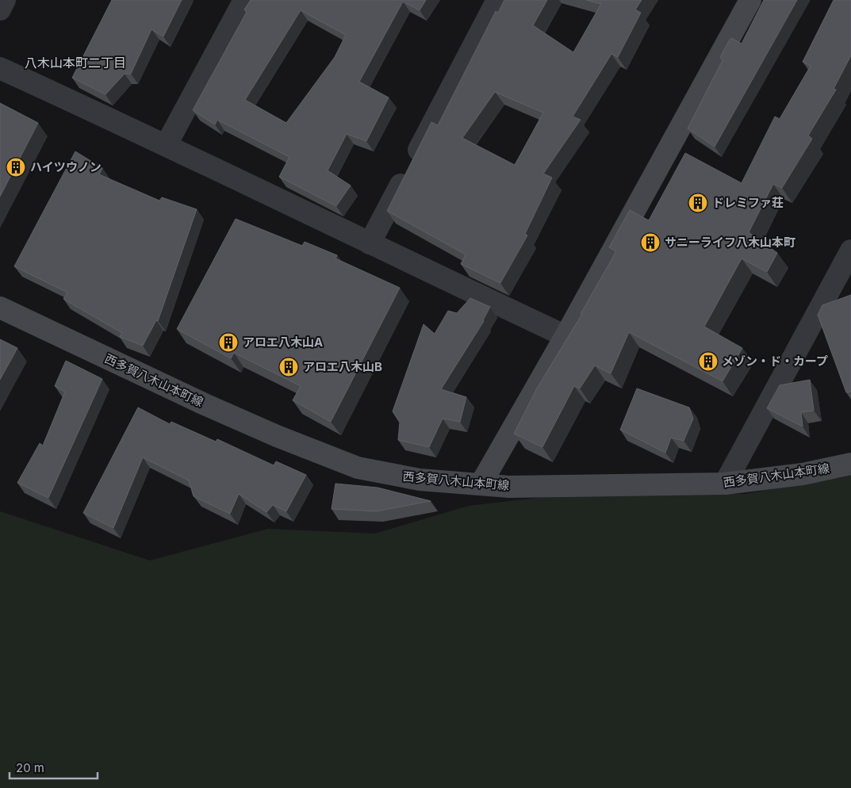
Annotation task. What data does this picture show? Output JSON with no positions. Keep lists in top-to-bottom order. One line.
{"streets":{"street":["西多賀八木山本町線"]},"districts":["八木山本町二丁目"],"places":{"building":["ハイツウノン","ドレミファ荘","サニーライフ八木山本町","アロエ八木山A","メゾン・ド・カープ","アロエ八木山B"]},"scale_bar":"20 m"}
